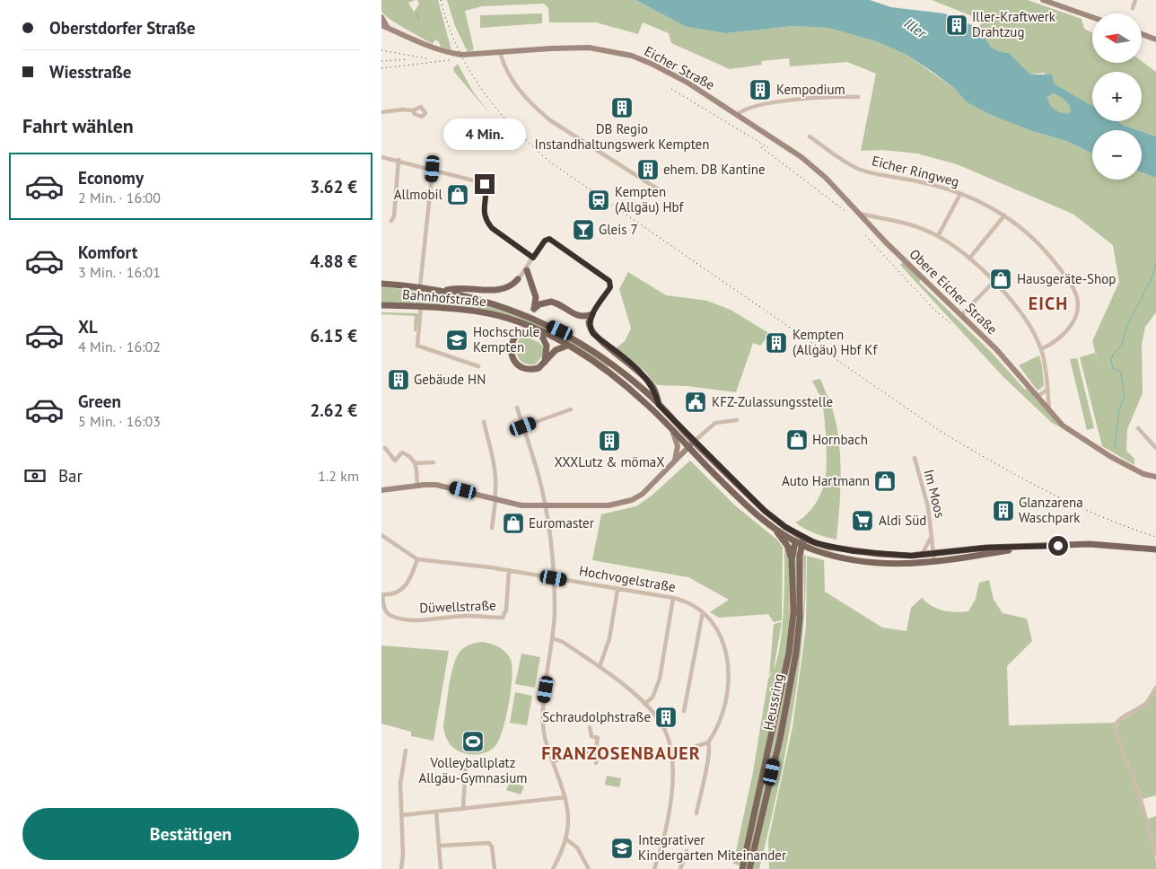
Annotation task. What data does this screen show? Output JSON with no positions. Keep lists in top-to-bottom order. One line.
{"streets":{"main road":["Bahnhofstraße","Heussring"],"street":["Eicher Straße","Eicher Ringweg","Obere Eicher Straße","Im Moos","Hochvogelstraße","Düwellstraße"]},"crossings":[["Eicher Straße","Obere Eicher Straße"],["Bahnhofstraße","Im Moos"],["Bahnhofstraße","Heussring"],["Hochvogelstraße","Düwellstraße"]],"districts":["EICH","FRANZOSENBAUER"],"water":["Iller"],"places":{"building":["Iller-Kraftwerk Drahtzug","Kempodium","DB Regio Instandhaltungswerk Kempten","ehem. DB Kantine","Kempten (Allgäu) Hbf Kf","Gebäude HN","XXXLutz & mömaX","Glanzarena Waschpark","Schraudolphstraße"],"shop":["Allmobil","Hausgeräte-Shop","Hornbach","Auto Hartmann","Euromaster"],"station":["Kempten (Allgäu) Hbf"],"bar":["Gleis 7"],"school or university":["Hochschule Kempten","Integrativer Kindergarten Miteinander"],"public building":["KFZ-Zulassungsstelle"],"supermarket":["Aldi Süd"],"sports":["Volleyballplatz Allgäu-Gymnasium"]},"north":"left","page":{"banner":["Oberstdorfer Straße","Wiesstraße"],"map_buttons":["+","−"],"heading":"Fahrt wählen","bubble":"4 Min.","list":[{"name":"Economy","note":"2 Min. · 16:00","value":"3.62 €"},{"name":"Komfort","note":"3 Min. · 16:01","value":"4.88 €"},{"name":"XL","note":"4 Min. · 16:02","value":"6.15 €"},{"name":"Green","note":"5 Min. · 16:03","value":"2.62 €"}],"pay":["Bar","1.2 km"],"buttons":"Bestätigen"}}
